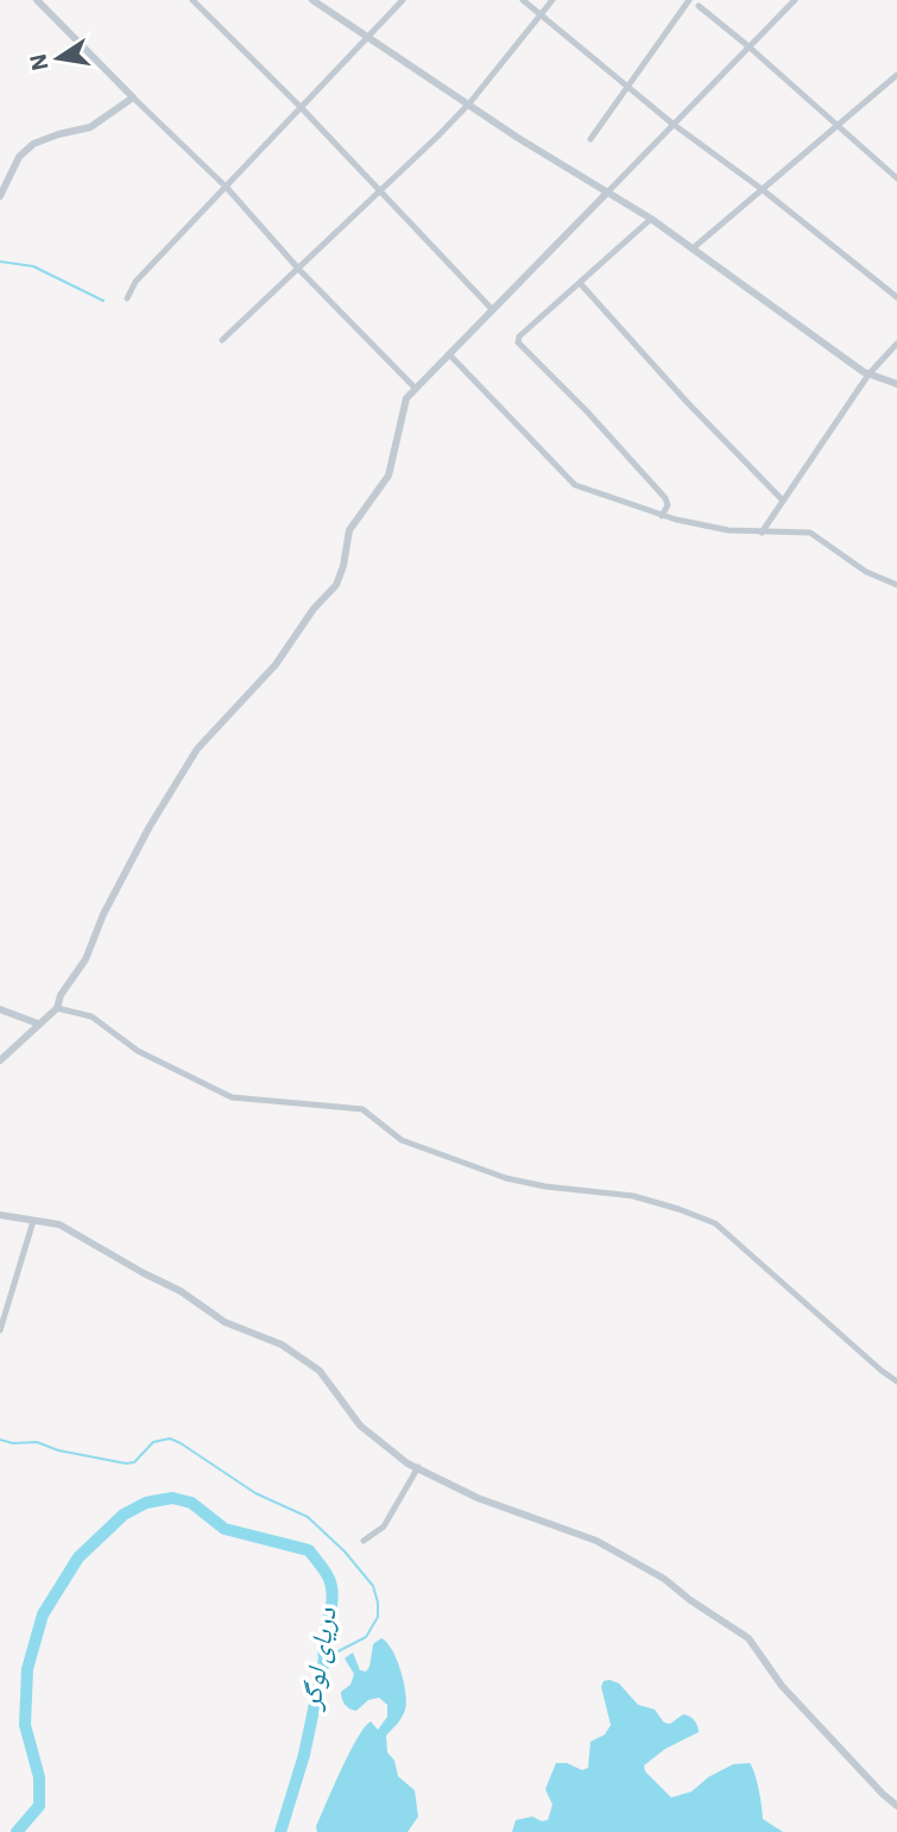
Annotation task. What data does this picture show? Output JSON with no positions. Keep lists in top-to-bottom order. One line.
{"water":["دریای لوگر"],"north":"left"}
